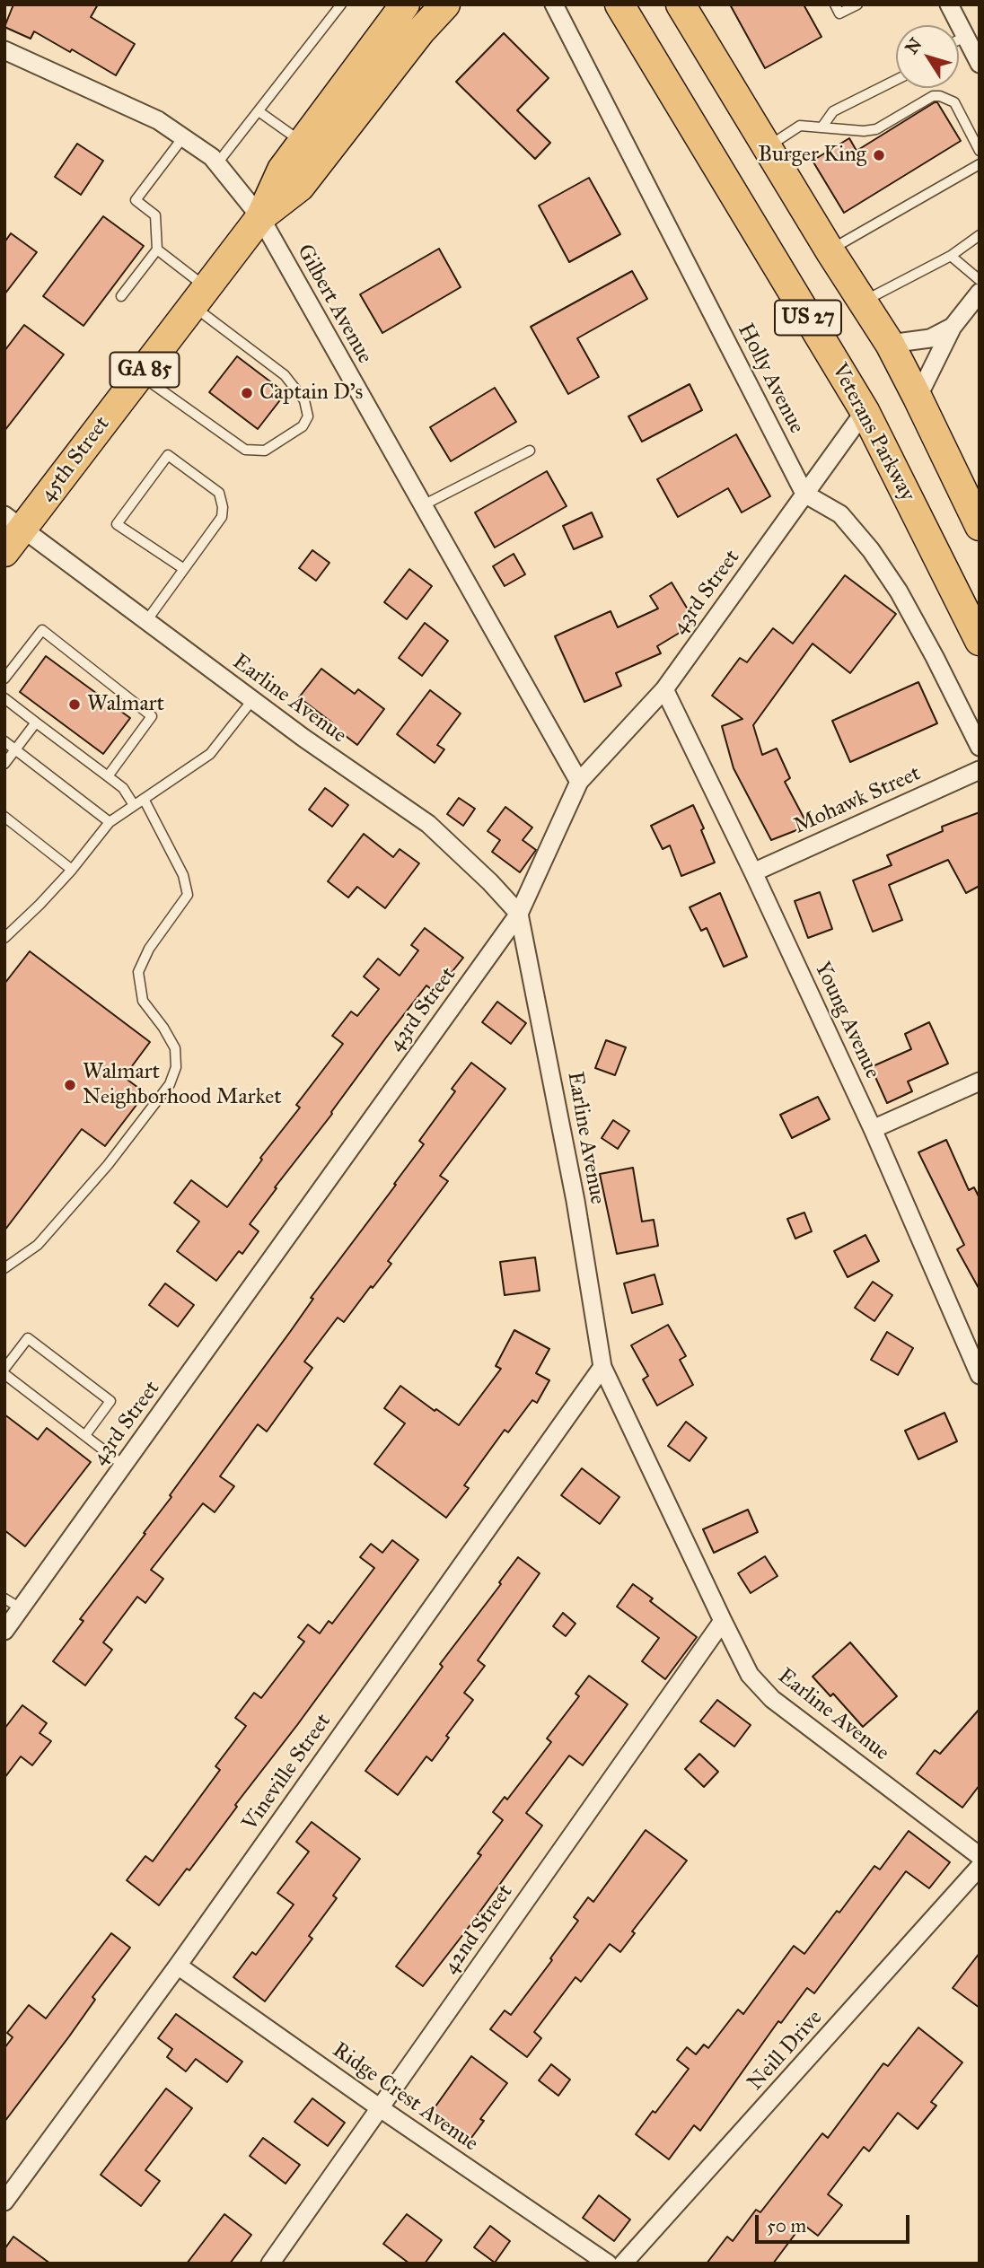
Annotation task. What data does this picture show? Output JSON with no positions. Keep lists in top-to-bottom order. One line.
{"streets":{"main road":["US 27","GA 85","Veterans Parkway","45th Street"],"street":["Gilbert Avenue","Holly Avenue","43rd Street","Earline Avenue","Mohawk Street","Young Avenue","Vineville Street","42nd Street","Neill Drive","Ridge Crest Avenue"]},"crossings":[["Gilbert Avenue","45th Street"],["Gilbert Avenue","43rd Street"],["Holly Avenue","43rd Street"],["Veterans Parkway","43rd Street"],["45th Street","Earline Avenue"],["43rd Street","Earline Avenue"],["43rd Street","Young Avenue"],["Earline Avenue","Vineville Street"],["Earline Avenue","42nd Street"],["Mohawk Street","Young Avenue"],["Vineville Street","Ridge Crest Avenue"],["42nd Street","Ridge Crest Avenue"]],"places":["Burger King","Captain D's","Walmart","Walmart Neighborhood Market"],"scale_bar":"50 m","north":"top left"}
